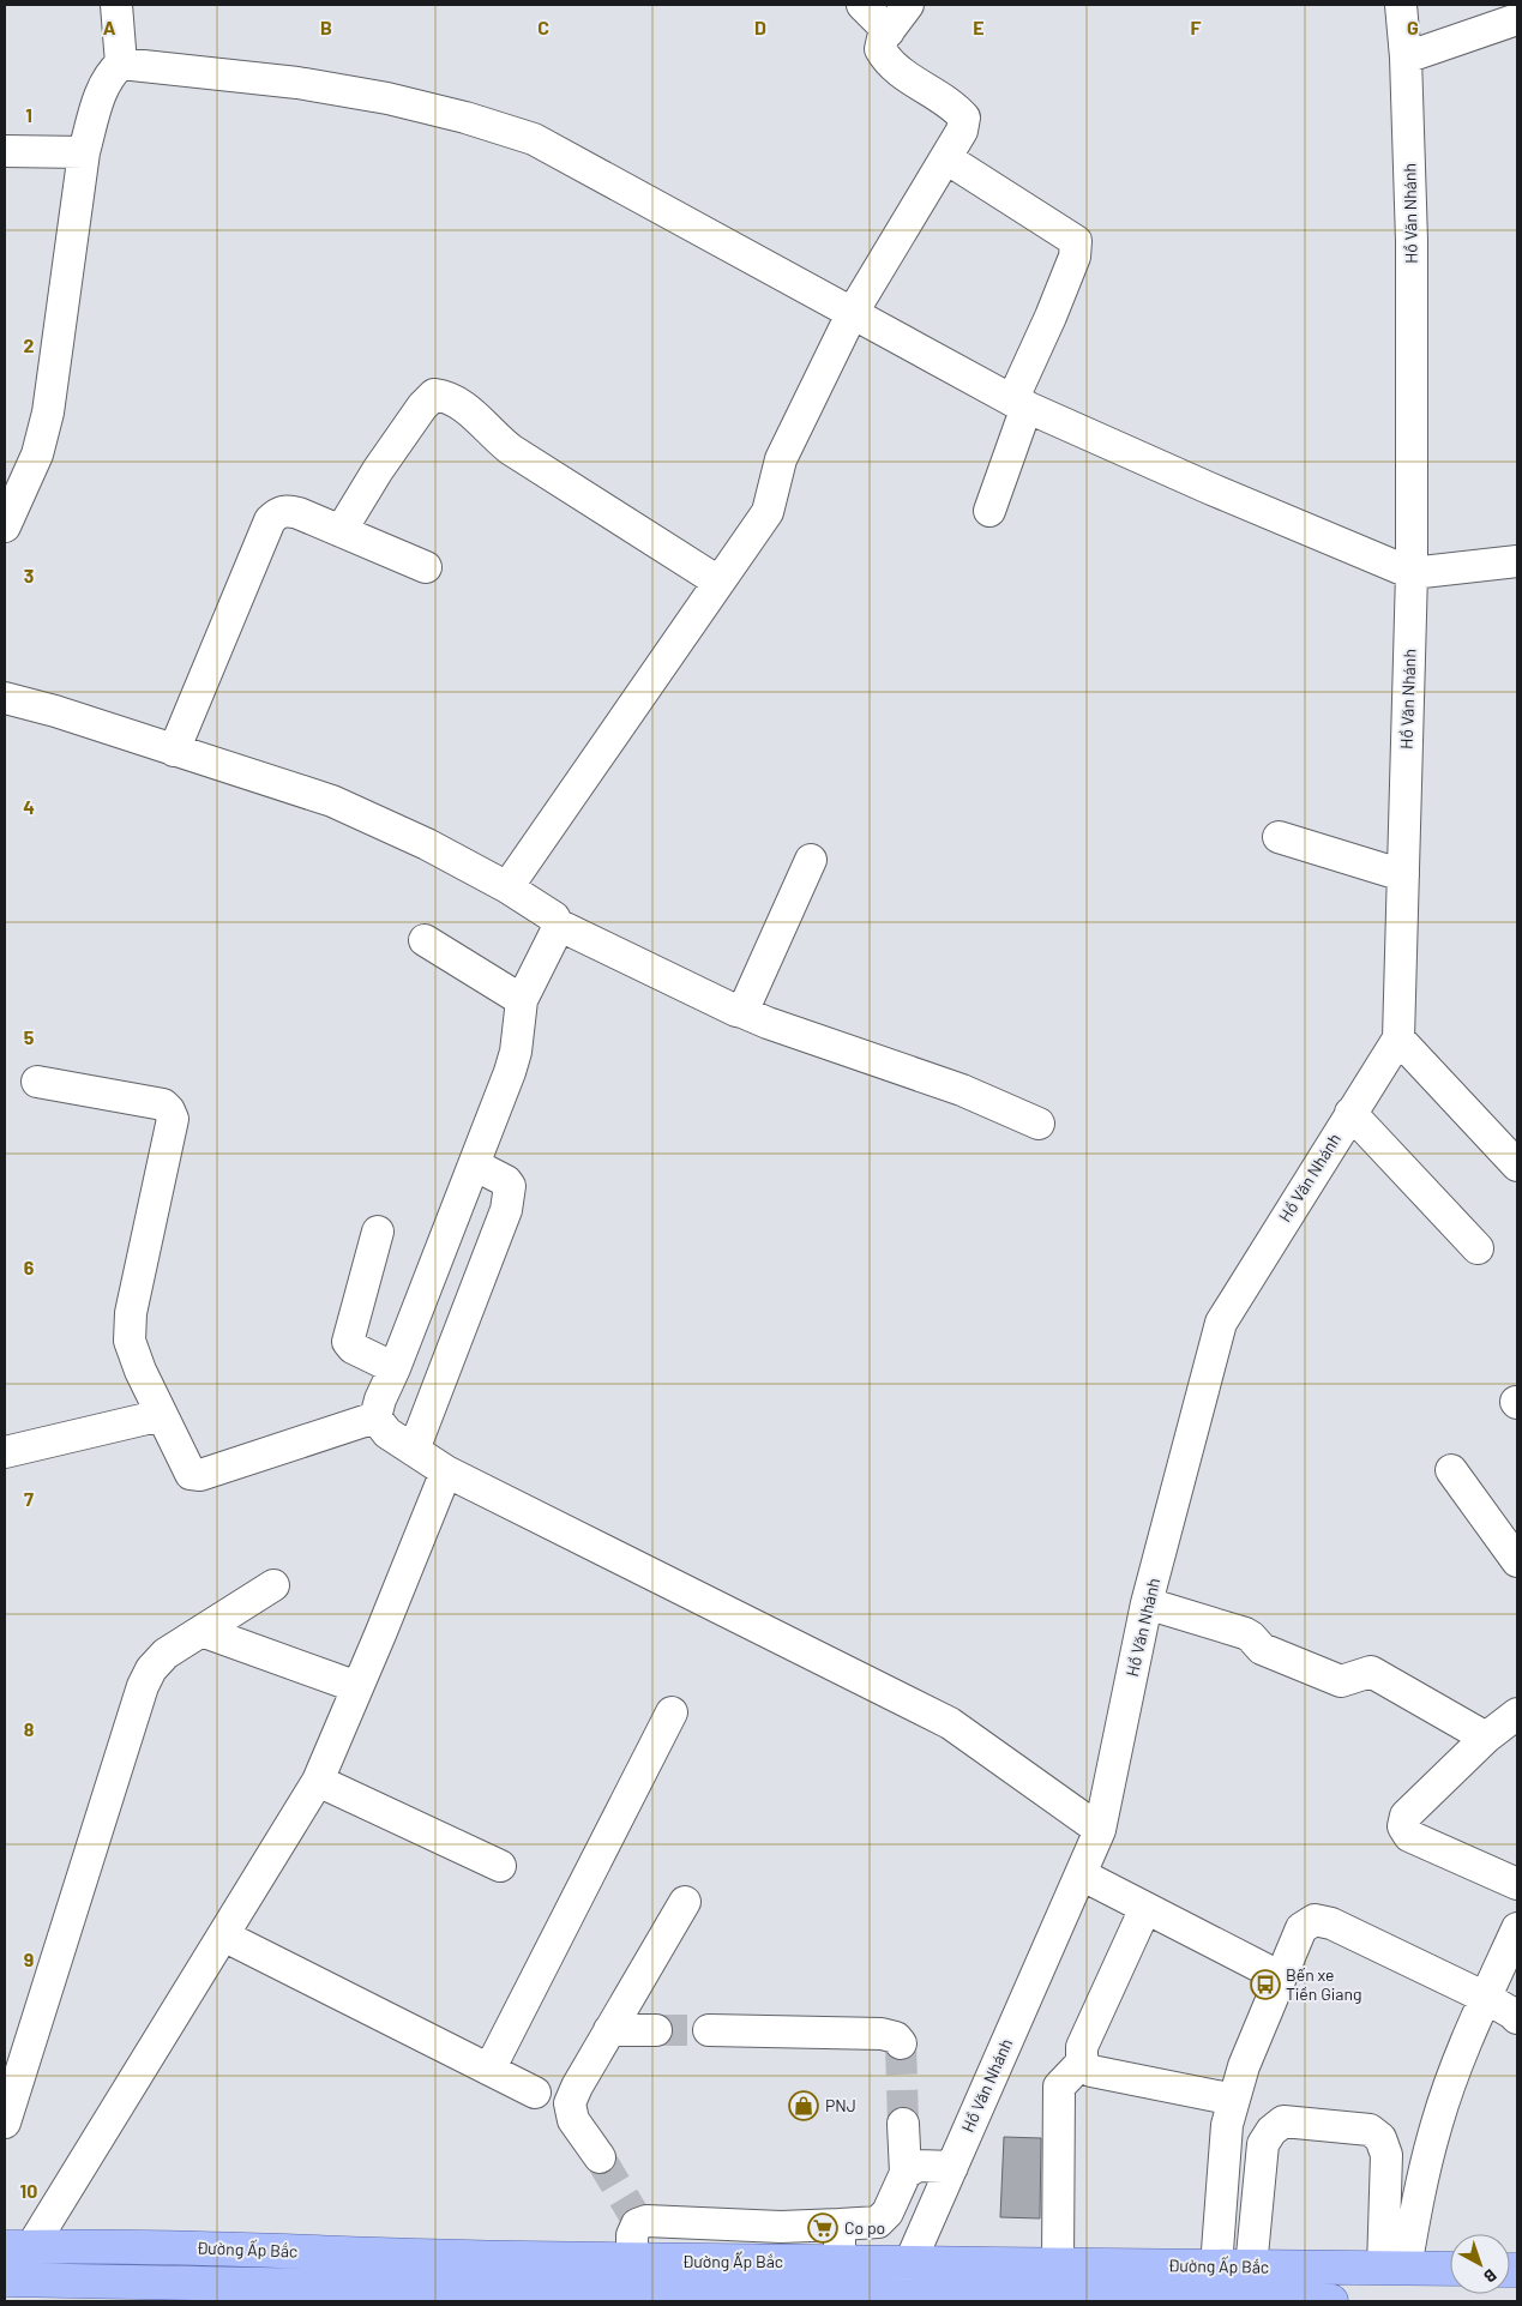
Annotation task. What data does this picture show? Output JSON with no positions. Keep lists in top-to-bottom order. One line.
{"streets":{"main road":["Đường Ấp Bắc"],"street":["Hồ Văn Nhánh"]},"crossings":[["Hồ Văn Nhánh","Đường Ấp Bắc"]],"places":{"bus stop":["Bến xe Tiền Giang"],"shop":["PNJ"],"supermarket":["Co po"]},"north":"bottom right","grid":{"columns":["A","B","C","D","E","F","G"],"rows":["1","2","3","4","5","6","7","8","9","10"]}}
